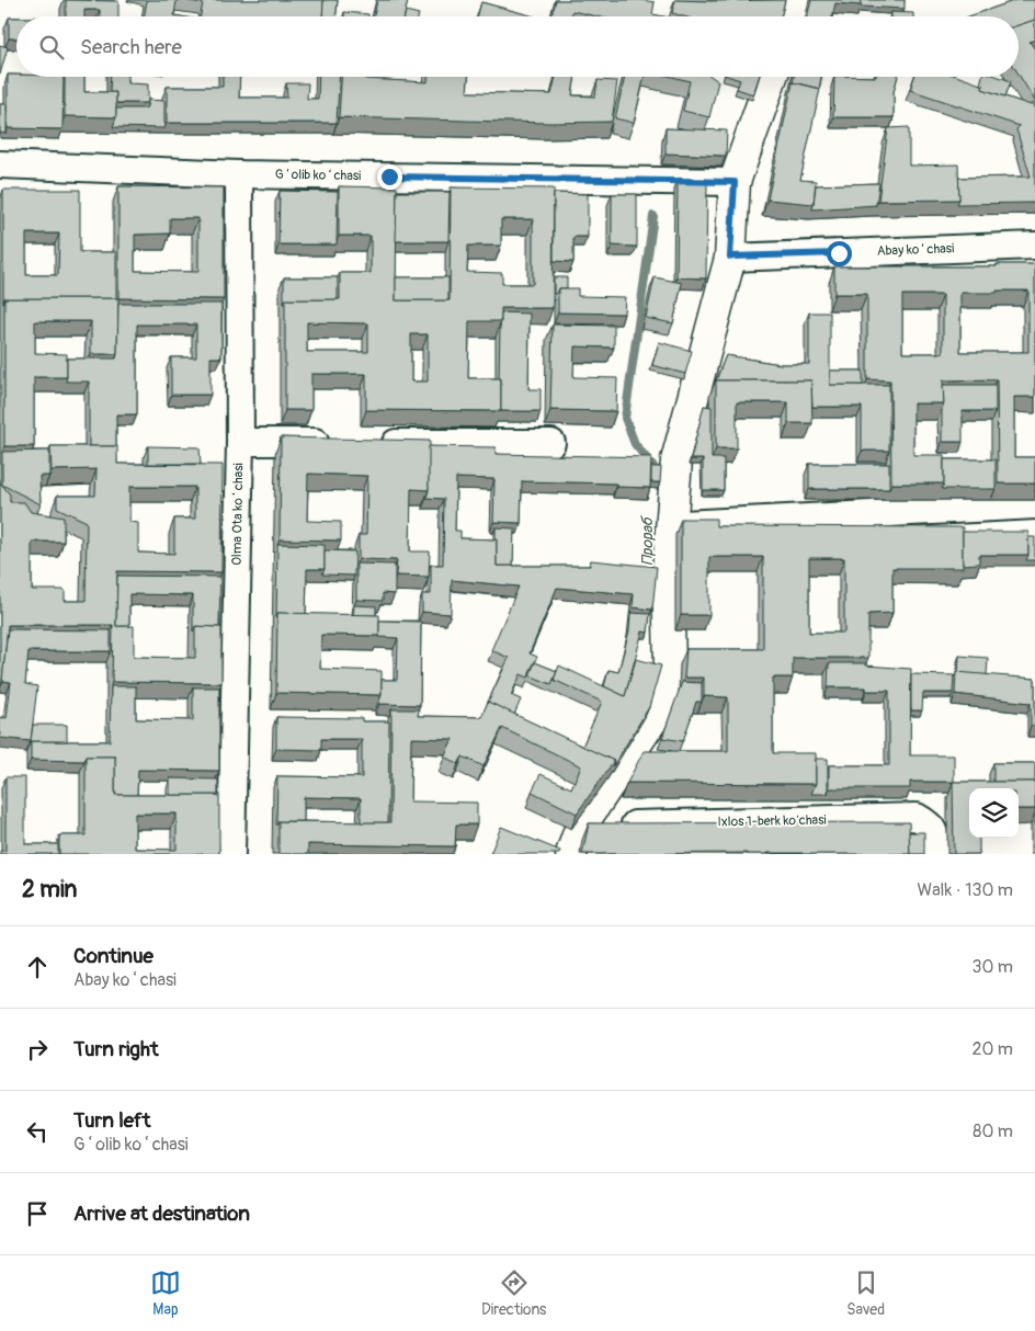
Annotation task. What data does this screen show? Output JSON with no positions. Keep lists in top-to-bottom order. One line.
{"streets":{"street":["Gʻolib koʻchasi","Abay koʻchasi","Olma Ota koʻchasi","Ixlos 1-berk koʼchasi"]},"crossings":[["Gʻolib koʻchasi","Olma Ota koʻchasi"]],"water":["Прораб"],"page":{"search":"Search here","heading":["2 min","Walk · 130 m"],"list":[["Continue","Abay koʻchasi","30 m"],["Turn right","20 m"],["Turn left","Gʻolib koʻchasi","80 m"],"Arrive at destination"],"nav":["Map","Directions","Saved"]}}
